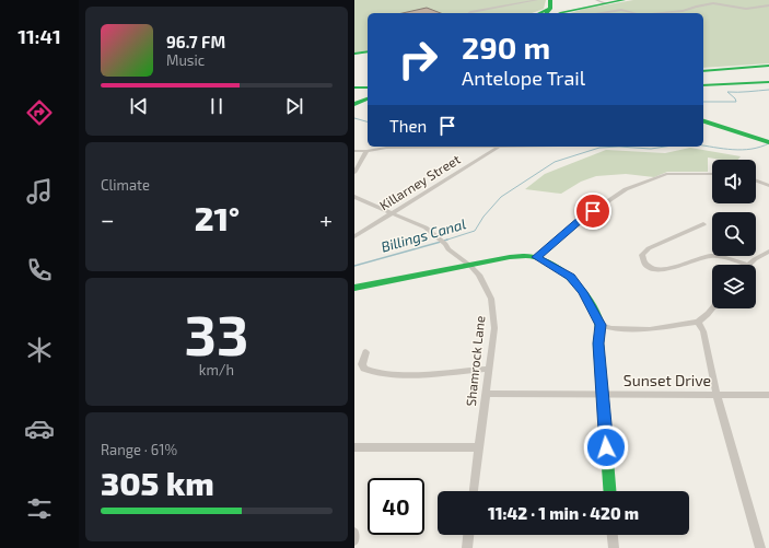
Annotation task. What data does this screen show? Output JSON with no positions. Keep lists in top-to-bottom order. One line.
{"streets":{"street":["Killarney Street","Shamrock Lane","Sunset Drive"]},"crossings":[["Killarney Street","Shamrock Lane"],["Shamrock Lane","Sunset Drive"]],"water":["Billings Canal"],"page":{"tabs":"11:41","turn":["290 m","Antelope Trail"],"song":["96.7 FM","Music"],"then":"Then","tile":["Climate",["33","km/h"],["Range · 61%","305 km"]],"heat":["−","21°","+"],"limit":"40","trip":"11:42 · 1 min · 420 m"}}
